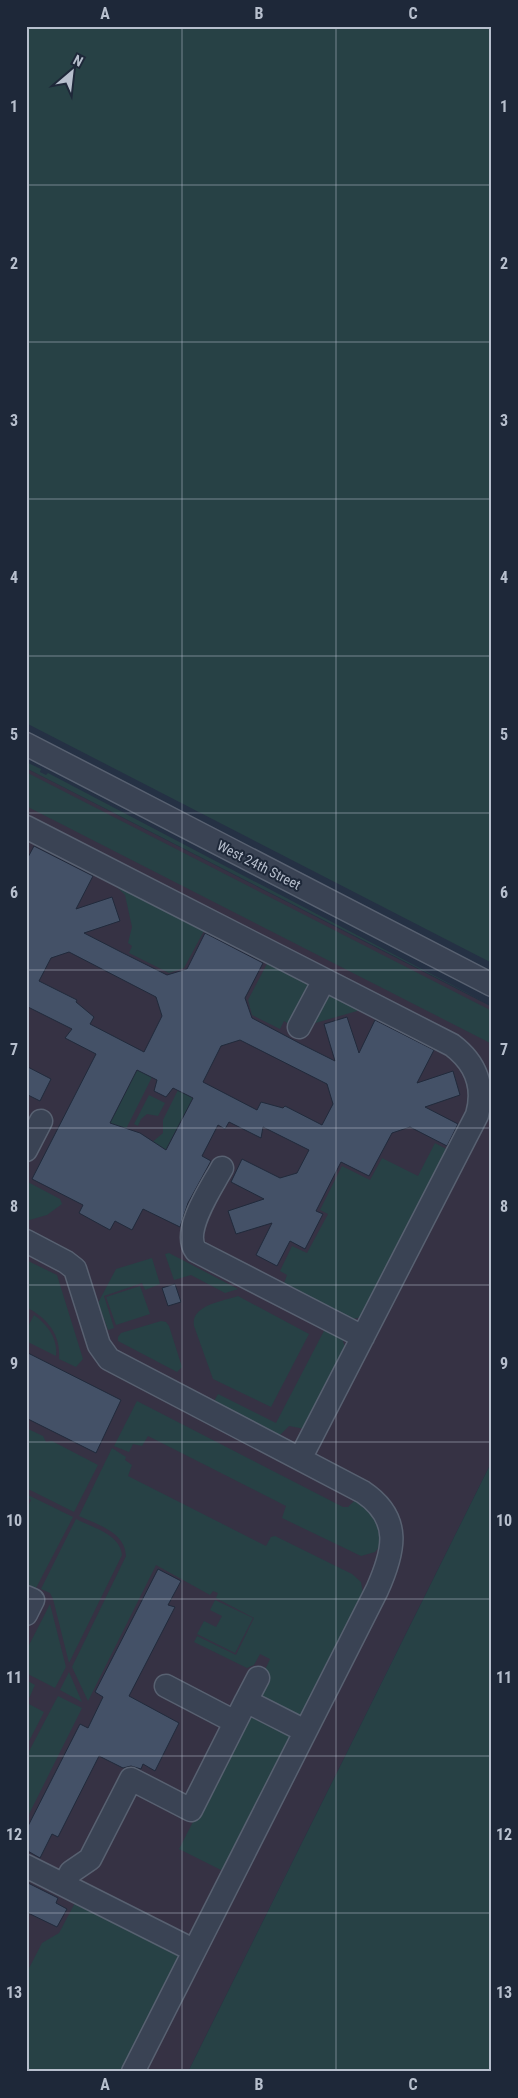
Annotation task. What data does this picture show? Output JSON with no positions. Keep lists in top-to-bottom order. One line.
{"streets":{"street":["West 24th Street"]},"north":"top right","grid":{"columns":["A","B","C"],"rows":["1","2","3","4","5","6","7","8","9","10","11","12","13"]}}
